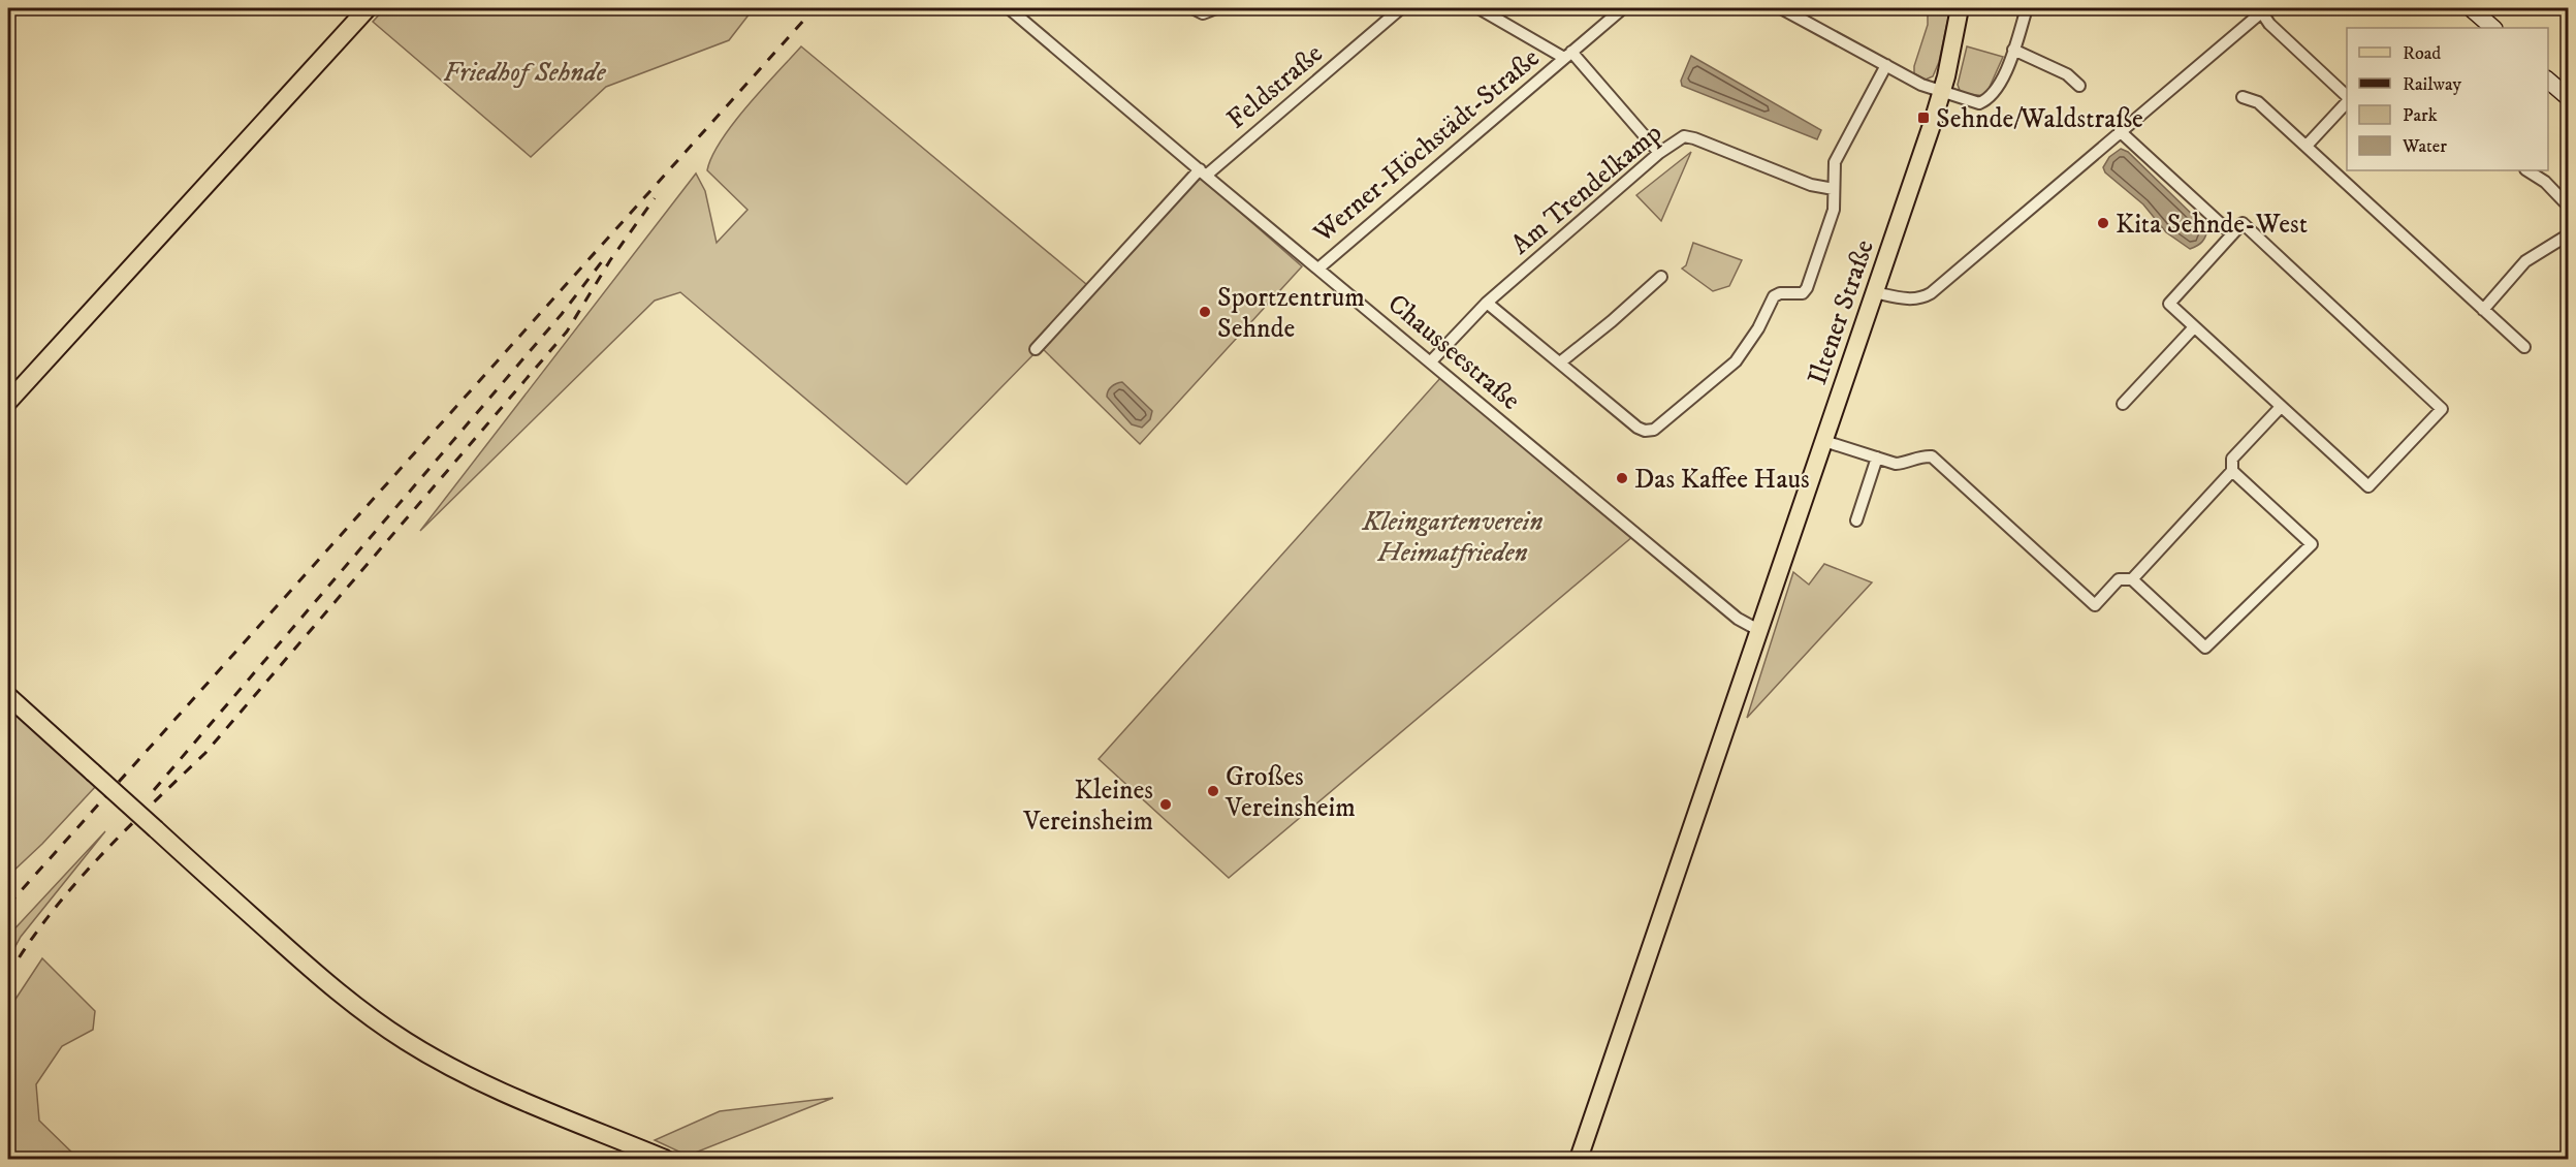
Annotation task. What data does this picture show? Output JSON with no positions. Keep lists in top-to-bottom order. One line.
{"streets":{"main road":["Iltener Straße"],"street":["Feldstraße","Werner-Höchstädt-Straße","Am Trendelkamp","Chausseestraße"]},"crossings":[["Feldstraße","Chausseestraße"],["Werner-Höchstädt-Straße","Am Trendelkamp"],["Werner-Höchstädt-Straße","Chausseestraße"],["Am Trendelkamp","Chausseestraße"],["Iltener Straße","Chausseestraße"]],"parks":["Friedhof Sehnde","Kleingartenverein Heimatfrieden"],"places":{"transit":["Sehnde/Waldstraße"],"other":["Kita Sehnde-West","Sportzentrum Sehnde","Das Kaffee Haus","Großes Vereinsheim","Kleines Vereinsheim"]},"legend":["Road","Railway","Park","Water"]}
